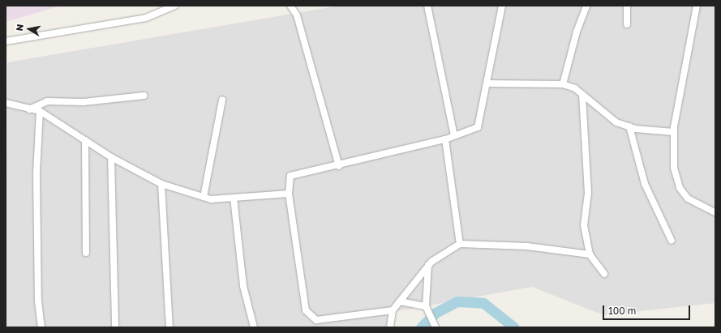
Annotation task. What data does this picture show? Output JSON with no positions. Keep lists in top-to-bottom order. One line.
{"scale_bar":"100 m","north":"left"}
